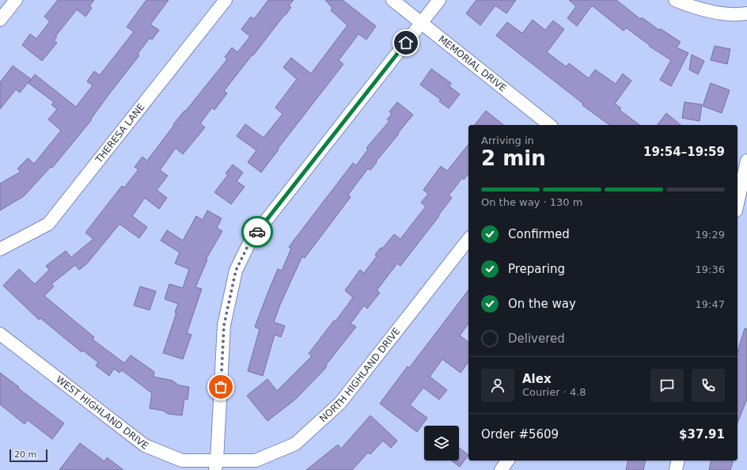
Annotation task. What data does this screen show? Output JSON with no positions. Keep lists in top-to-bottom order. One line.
{"streets":{"street":["MEMORIAL DRIVE","THERESA LANE","NORTH HIGHLAND DRIVE","WEST HIGHLAND DRIVE"]},"crossings":[["NORTH HIGHLAND DRIVE","WEST HIGHLAND DRIVE"]],"scale_bar":"20 m","page":{"heading":["2 min","Arriving in","19:54–19:59"],"panel":["Alex","Courier · 4.8","Order #5609","$37.91"],"bar":"On the way · 130 m","list":[["Confirmed","19:29"],["Preparing","19:36"],["On the way","19:47"],"Delivered"],"scale":"20 m"}}
